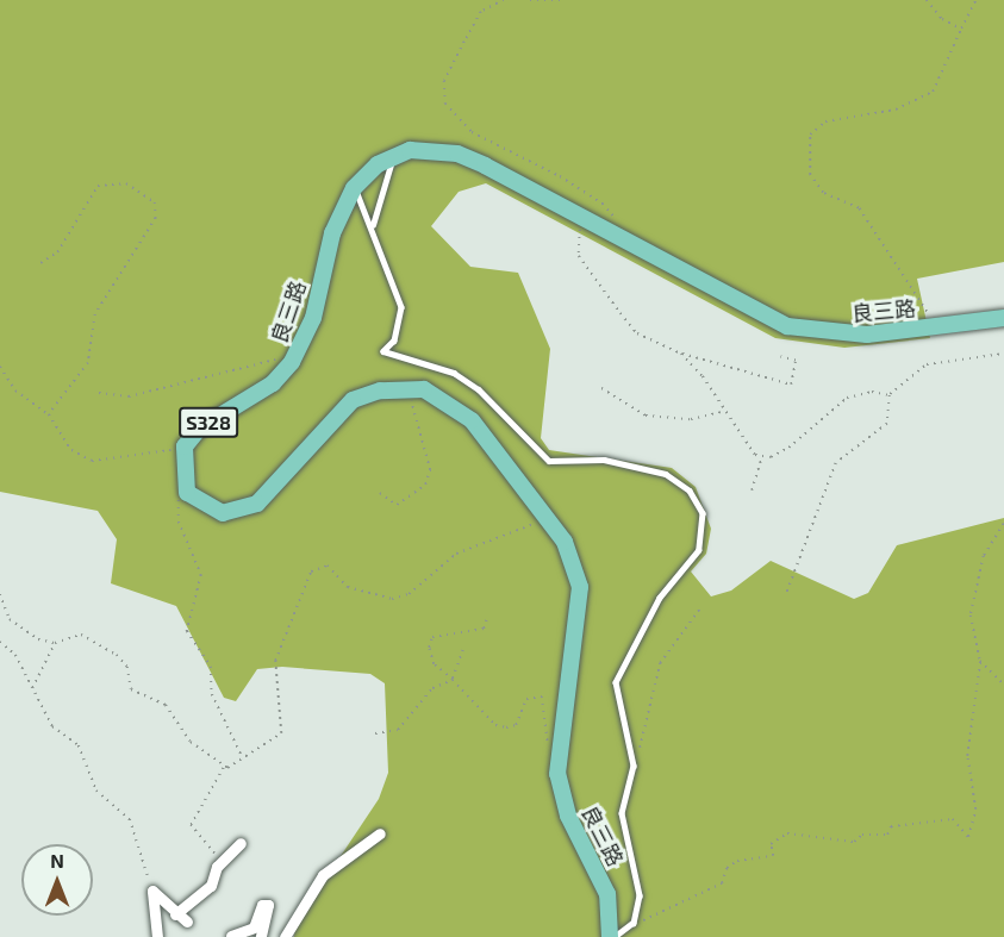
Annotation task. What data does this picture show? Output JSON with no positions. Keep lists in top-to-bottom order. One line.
{"streets":{"main road":["良三路","S328"]},"crossings":[["良三路","S328"]],"north":"top"}
